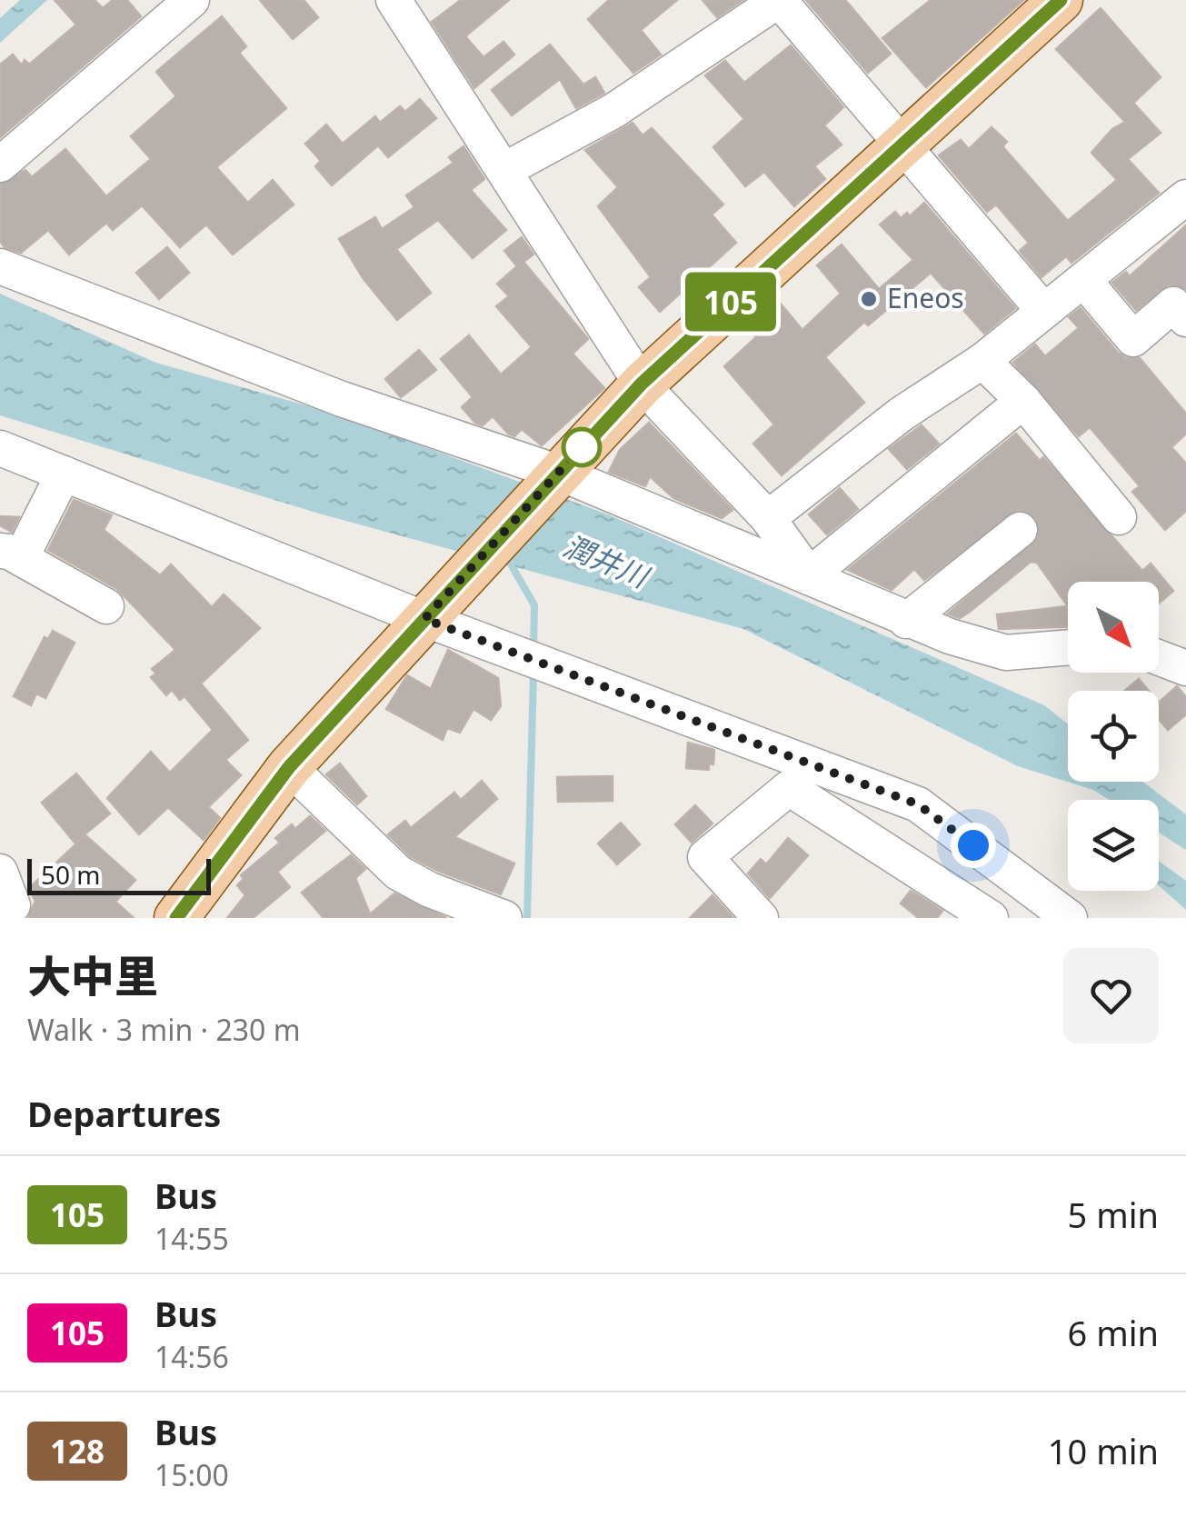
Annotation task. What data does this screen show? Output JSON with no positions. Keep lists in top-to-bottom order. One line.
{"water":["潤井川"],"places":["Eneos"],"lines":["bus line 105"],"scale_bar":"50 m","north":"bottom right","page":{"on_map":"105","scale":"50 m","heading":[["大中里","Walk · 3 min · 230 m"],"Departures"],"list":[{"mark":"105","name":"Bus","note":"14:55","value":"5 min"},{"mark":"105","name":"Bus","note":"14:56","value":"6 min"},{"mark":"128","name":"Bus","note":"15:00","value":"10 min"}]}}
